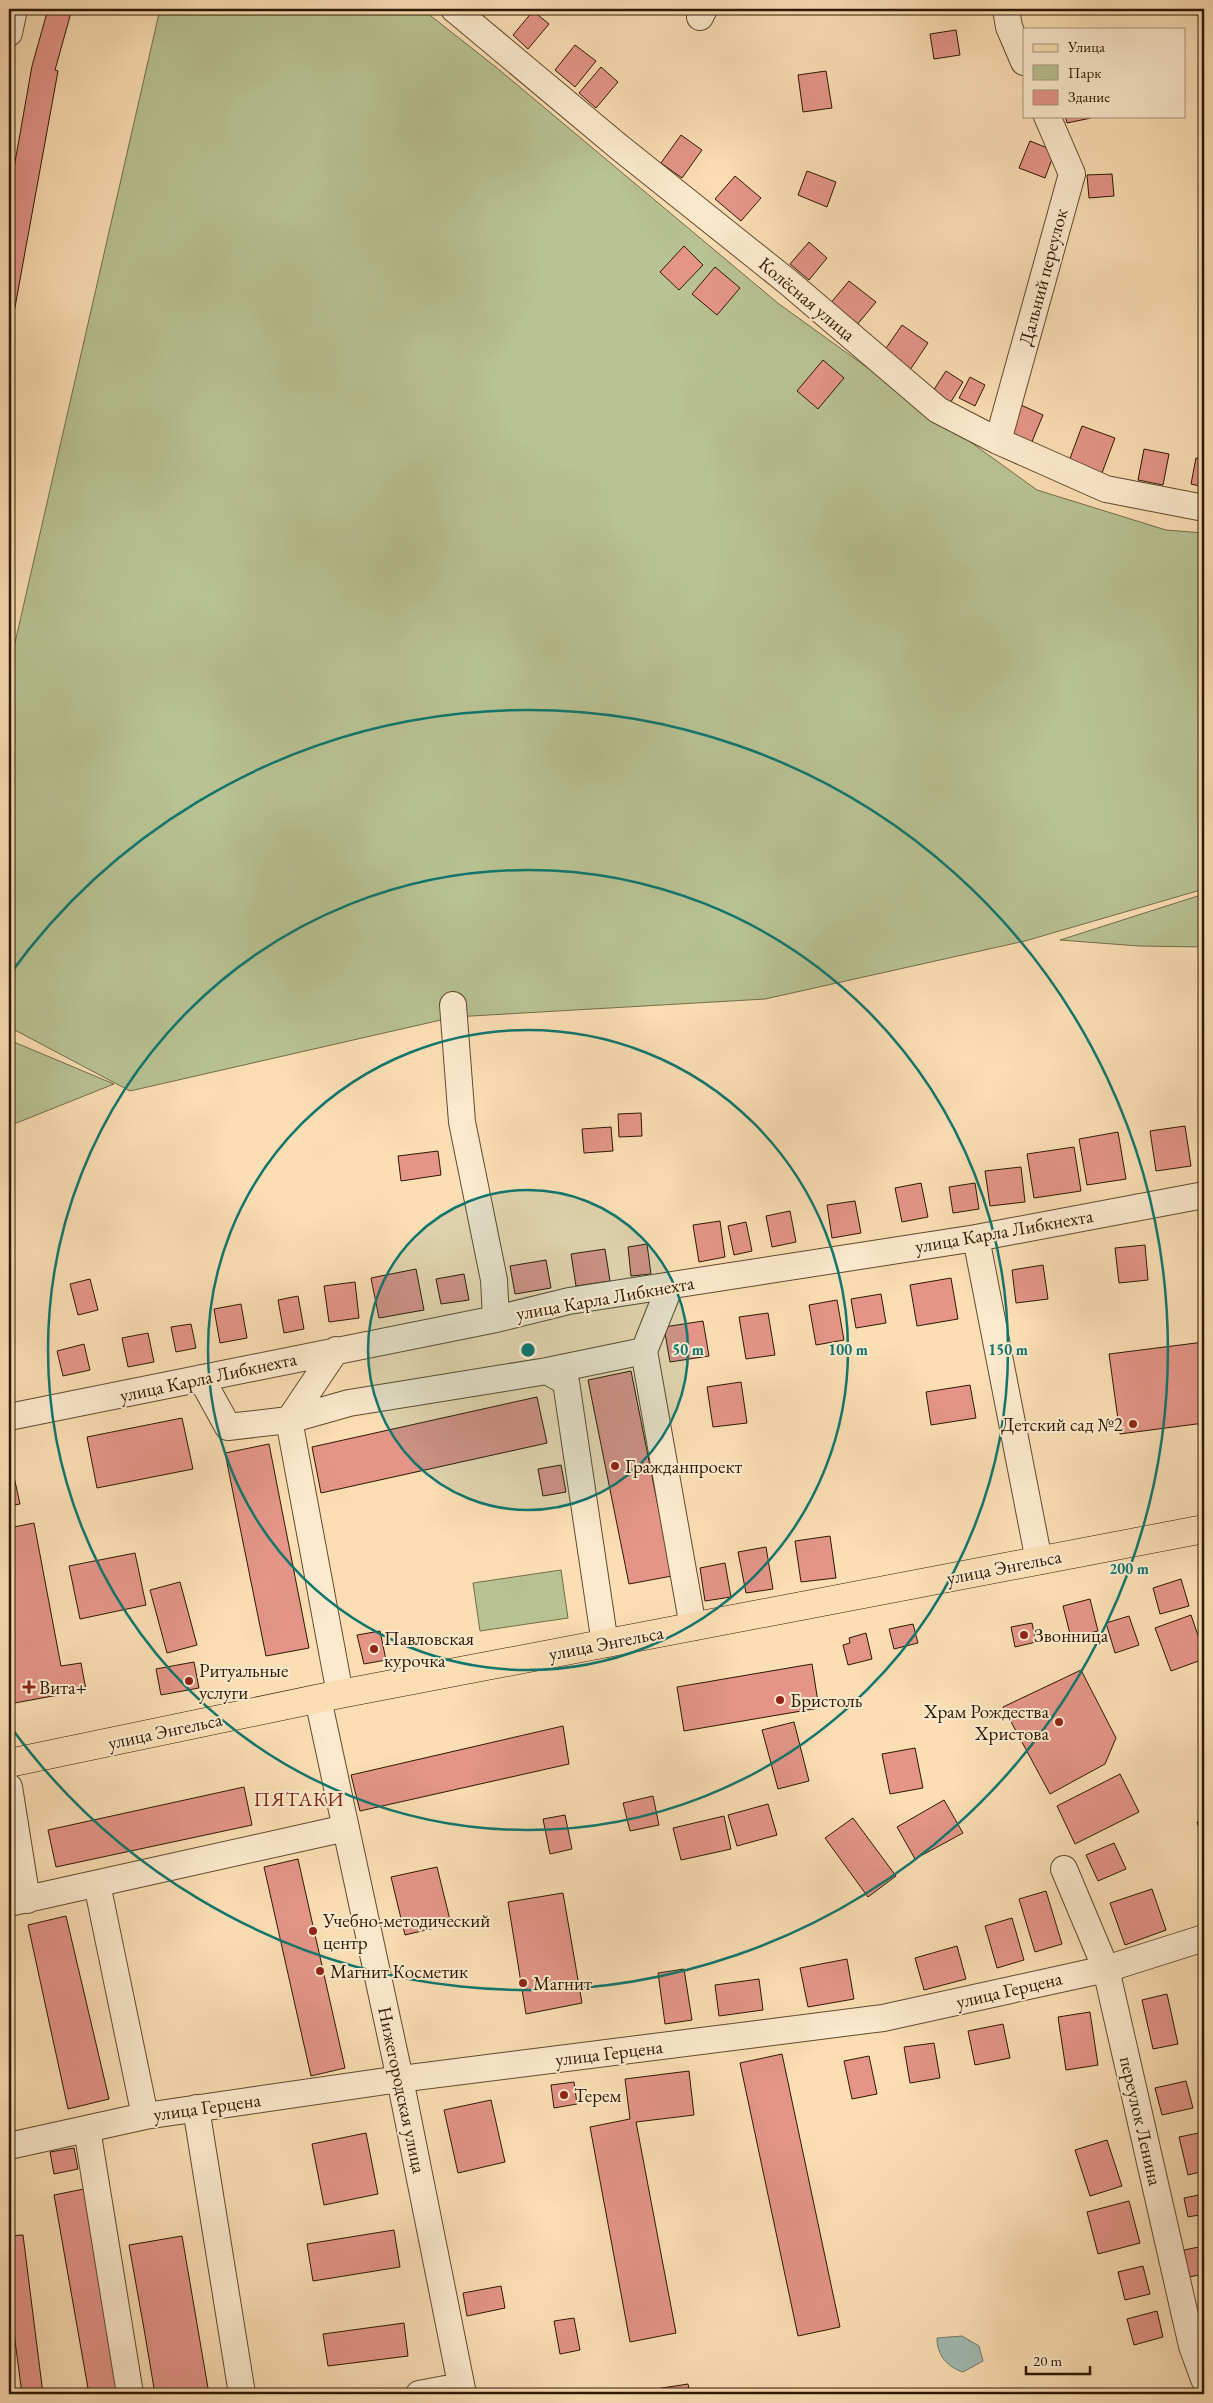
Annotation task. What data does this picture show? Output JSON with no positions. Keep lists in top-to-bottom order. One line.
{"streets":{"main road":["улица Энгельса"],"street":["Дальний переулок","Колёсная улица","улица Карла Либкнехта","улица Герцена","Нижегородская улица","переулок Ленина"]},"crossings":[["Дальний переулок","Колёсная улица"],["улица Энгельса","Нижегородская улица"],["улица Герцена","Нижегородская улица"],["улица Герцена","переулок Ленина"]],"districts":["ПЯТАКИ"],"places":{"other":["Детский сад №2","Гражданпроект","Звонница","Павловская курочка","Ритуальные услуги","Бристоль","Храм Рождества Христова","Учебно-методический центр","Магнит Косметик","Магнит","Терем"],"health":["Вита+"]},"legend":["Улица","Парк","Здание"],"scale_bar":"20 m","rings":["50 m","100 m","150 m","200 m"]}
